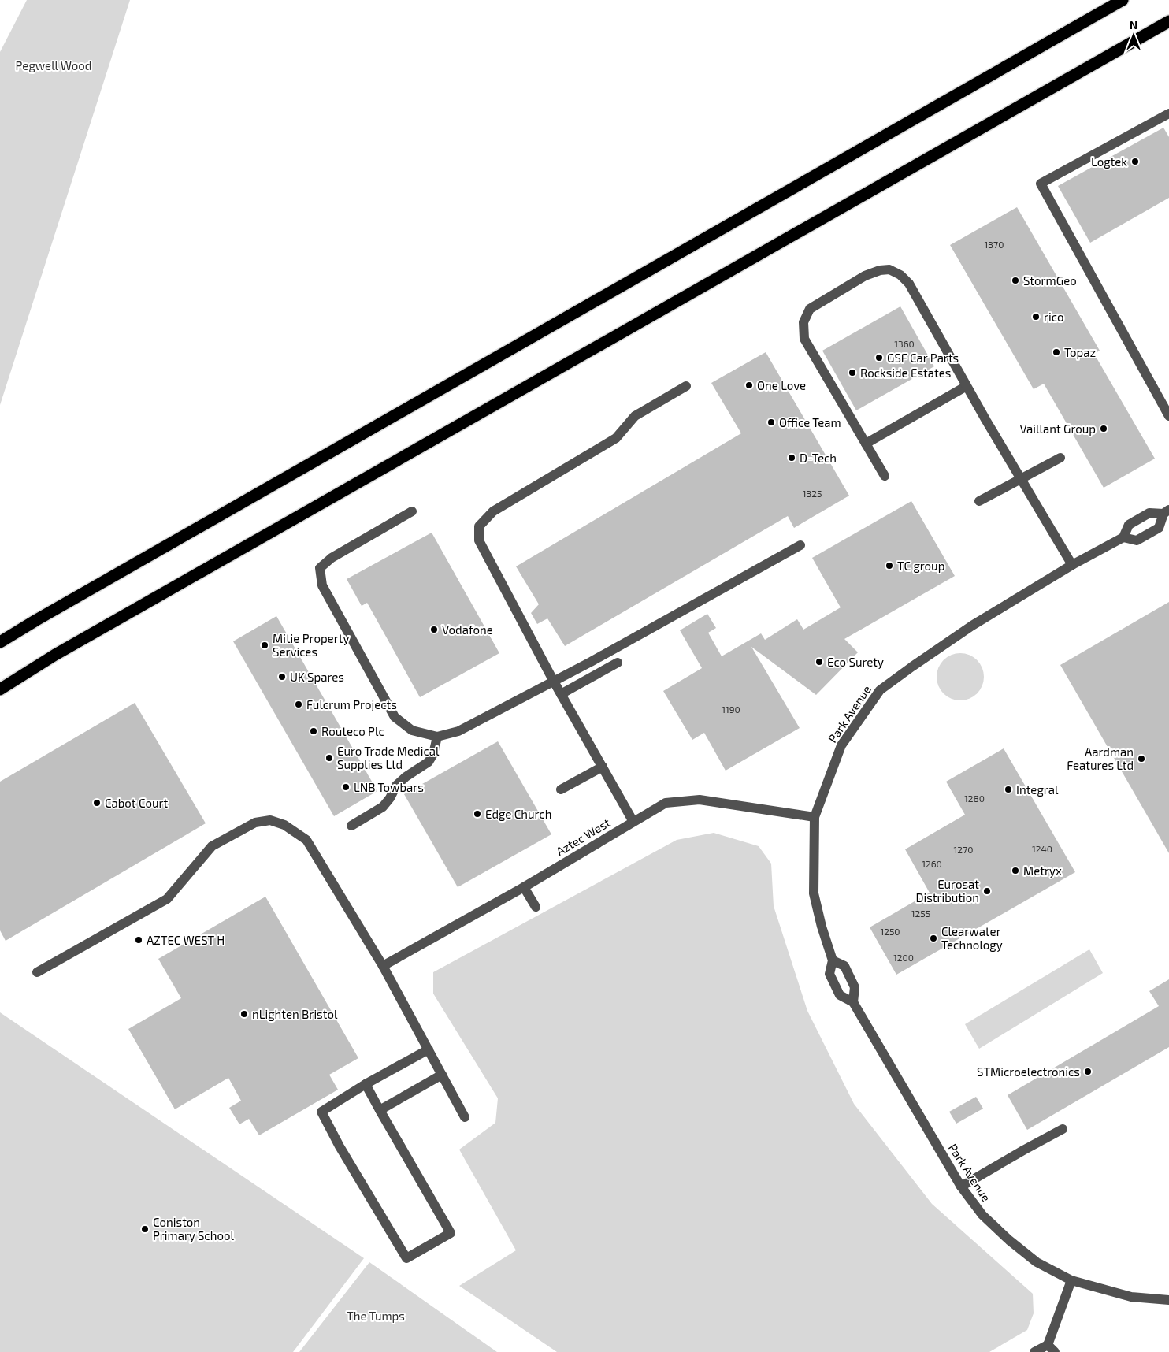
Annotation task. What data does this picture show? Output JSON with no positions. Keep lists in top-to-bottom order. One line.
{"streets":{"street":["Park Avenue","Aztec West"]},"crossings":[["Park Avenue","Aztec West"]],"parks":["Pegwell Wood","The Tumps"],"places":["Logtek","StormGeo","rico","Topaz","GSF Car Parts","Rockside Estates","One Love","Office Team","Vaillant Group","D-Tech","TC group","Vodafone","Mitie Property Services","Eco Surety","UK Spares","Fulcrum Projects","Routeco Plc","Euro Trade Medical Supplies Ltd","Aardman Features Ltd","LNB Towbars","Integral","Cabot Court","Edge Church","Metryx","Eurosat Distribution","Clearwater Technology","AZTEC WEST H","nLighten Bristol","STMicroelectronics","Coniston Primary School"],"house_numbers":["1370","1360","1325","1190","1280","1240","1270","1260","1255","1250","1200"],"north":"top"}
